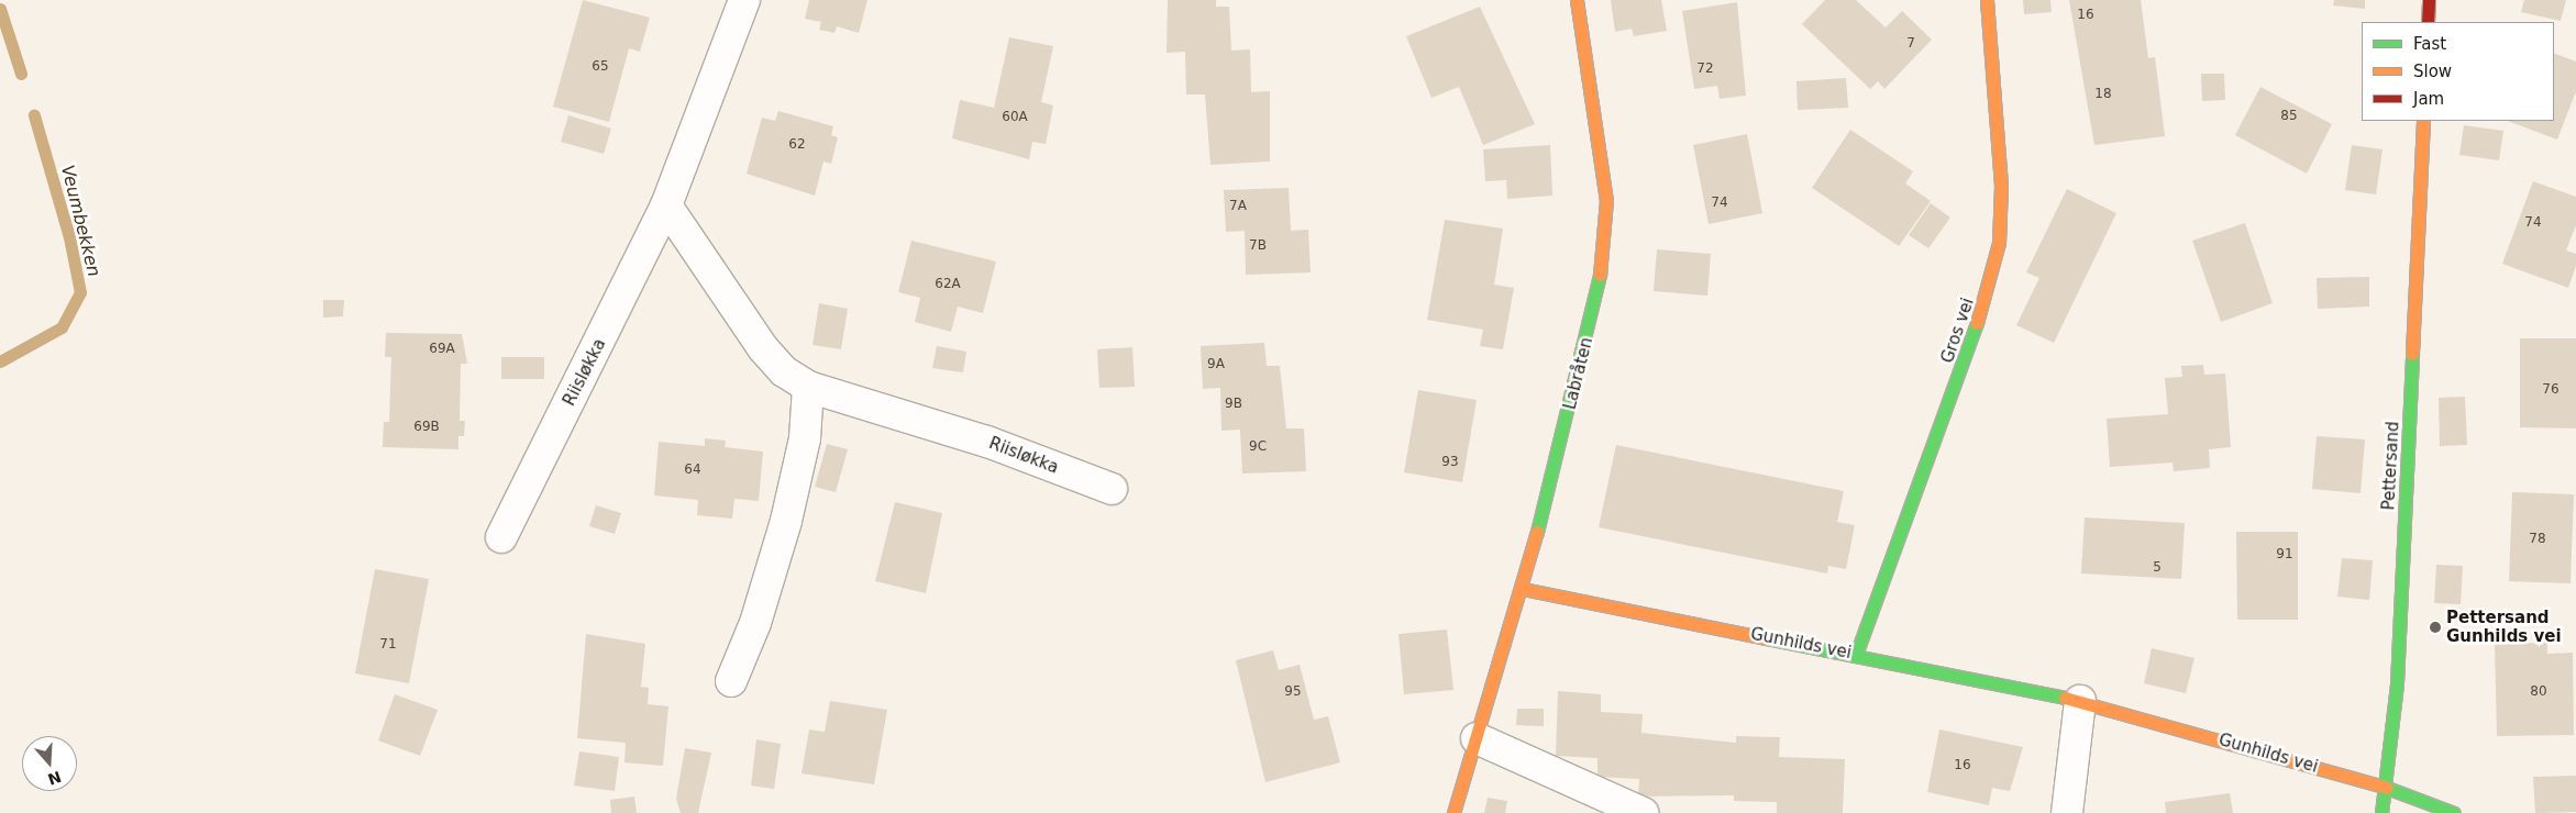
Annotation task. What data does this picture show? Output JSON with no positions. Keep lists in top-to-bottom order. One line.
{"streets":{"street":["Gros vei","Riisløkka","Labråten","Pettersand","Gunhilds vei"]},"crossings":[["Gros vei","Gunhilds vei"],["Labråten","Gunhilds vei"],["Pettersand","Gunhilds vei"]],"water":["Veumbekken"],"places":["Pettersand Gunhilds vei"],"house_numbers":["16","7","65","72","18","85","60A","62","74","7A","74","7B","62A","69A","9A","76","9B","69B","9C","93","64","78","91","5","71","95","80","16"],"legend":["Fast","Slow","Jam"],"north":"bottom"}
